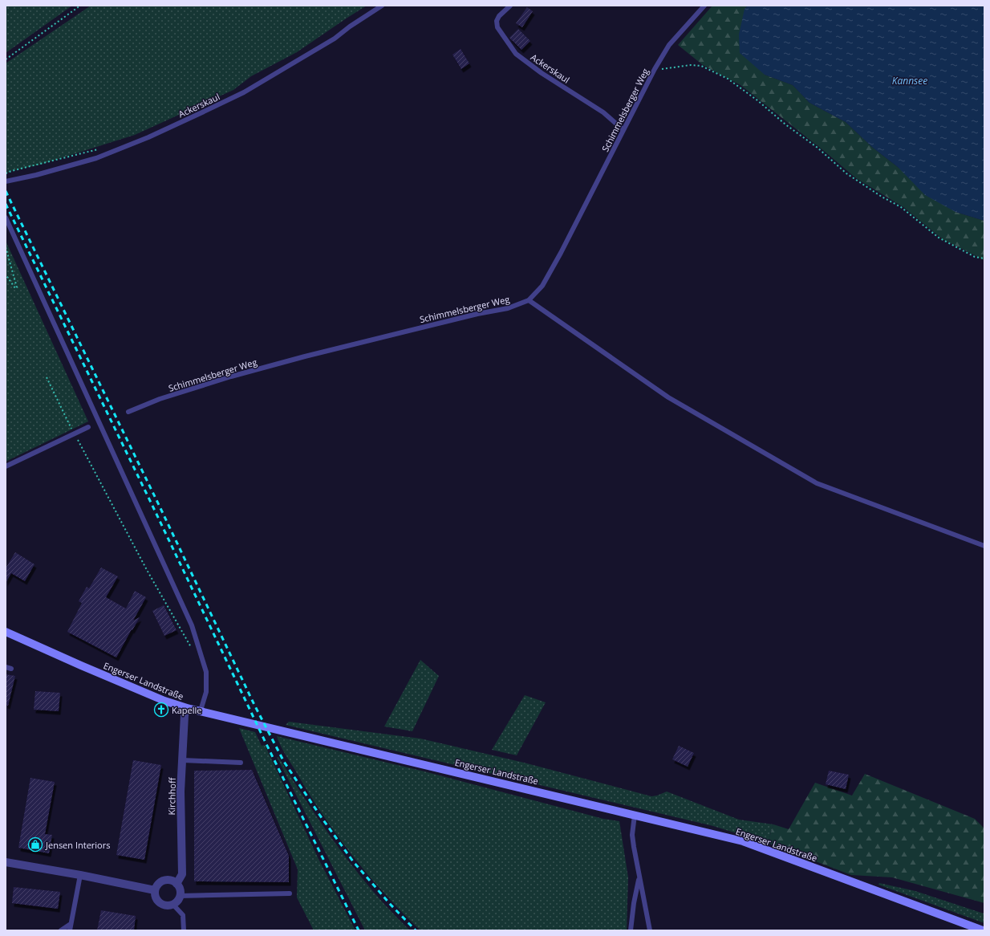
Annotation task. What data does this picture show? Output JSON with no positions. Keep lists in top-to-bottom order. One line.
{"streets":{"main road":["Engerser Landstraße"],"street":["Kirchhoff"],"lane":["Ackerskaul","Schimmelsberger Weg"]},"crossings":[["Ackerskaul","Schimmelsberger Weg"],["Engerser Landstraße","Kirchhoff"]],"water":["Kannsee"],"places":{"church":["Kapelle"],"shop":["Jensen Interiors"]}}
